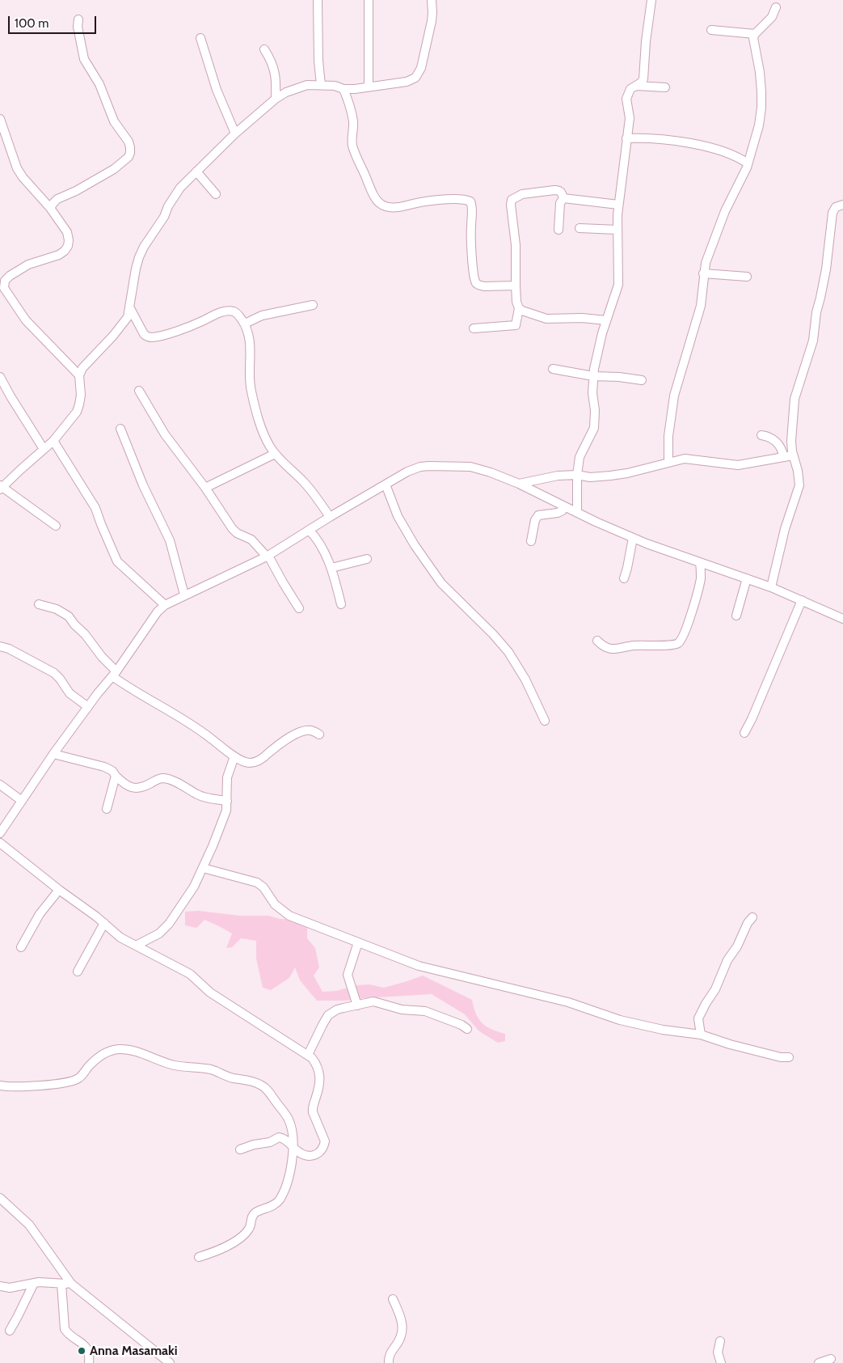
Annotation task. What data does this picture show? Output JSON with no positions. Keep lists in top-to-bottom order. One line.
{"places":["Anna Masamaki"],"scale_bar":"100 m"}
